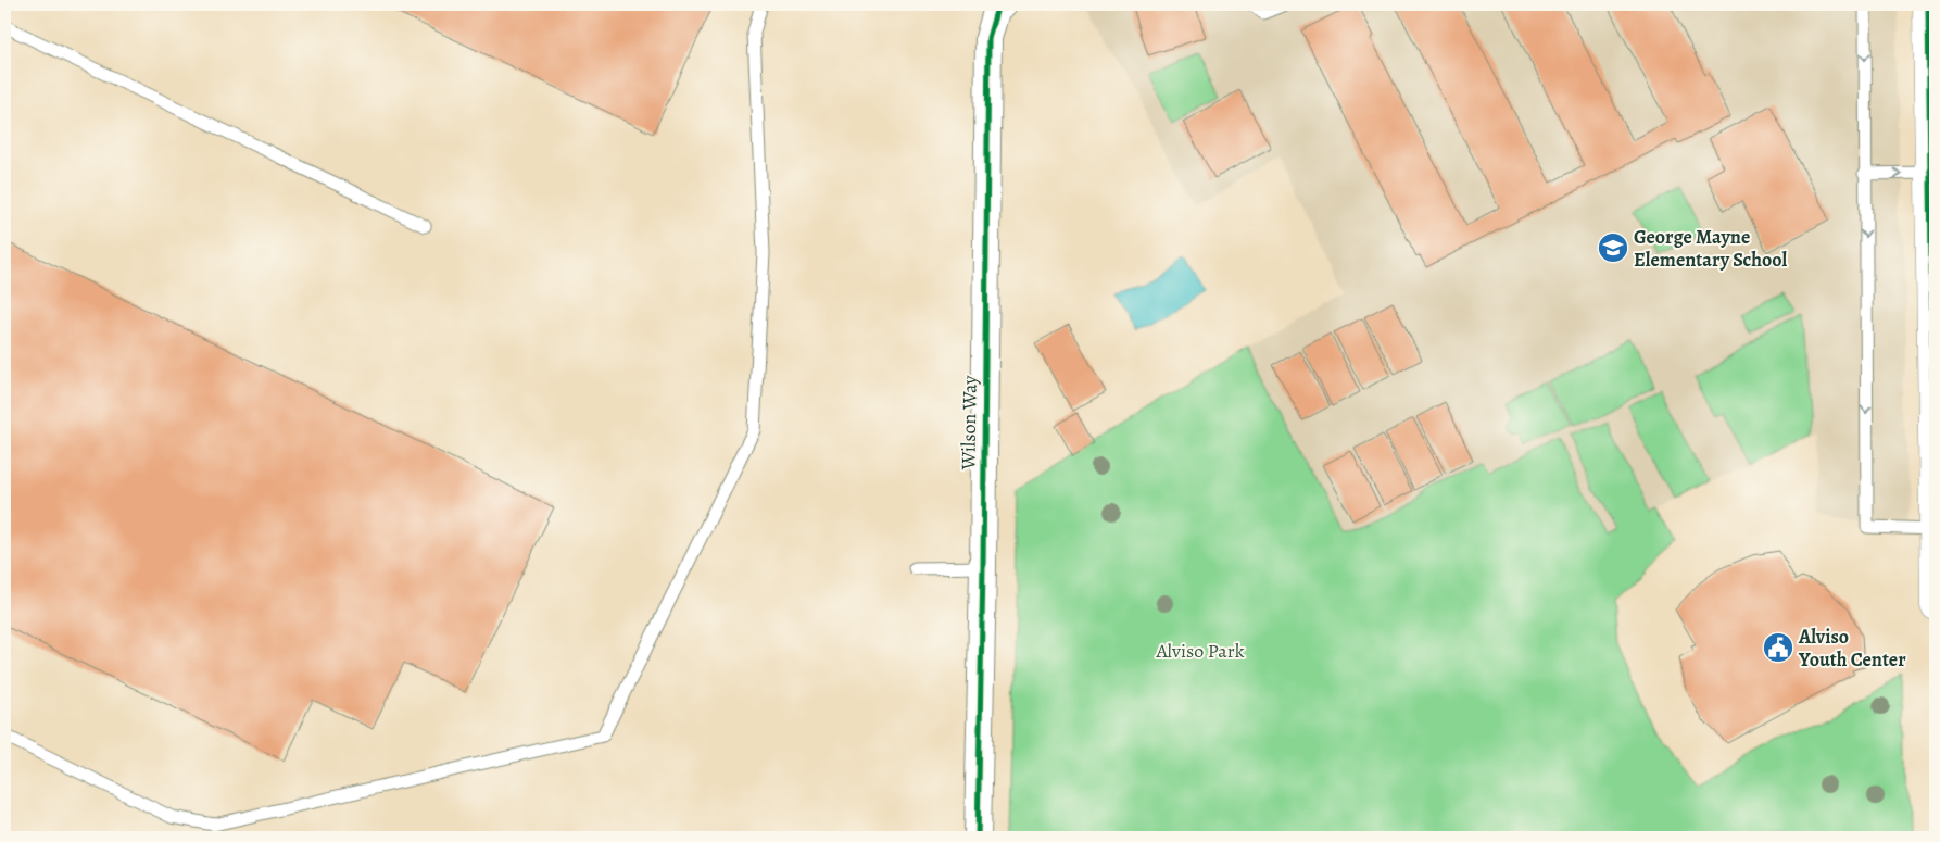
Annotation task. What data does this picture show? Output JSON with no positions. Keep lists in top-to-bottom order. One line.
{"streets":{"street":["Wilson Way"]},"parks":["Alviso Park"],"places":{"school or university":["George Mayne Elementary School"],"public building":["Alviso Youth Center"]}}
